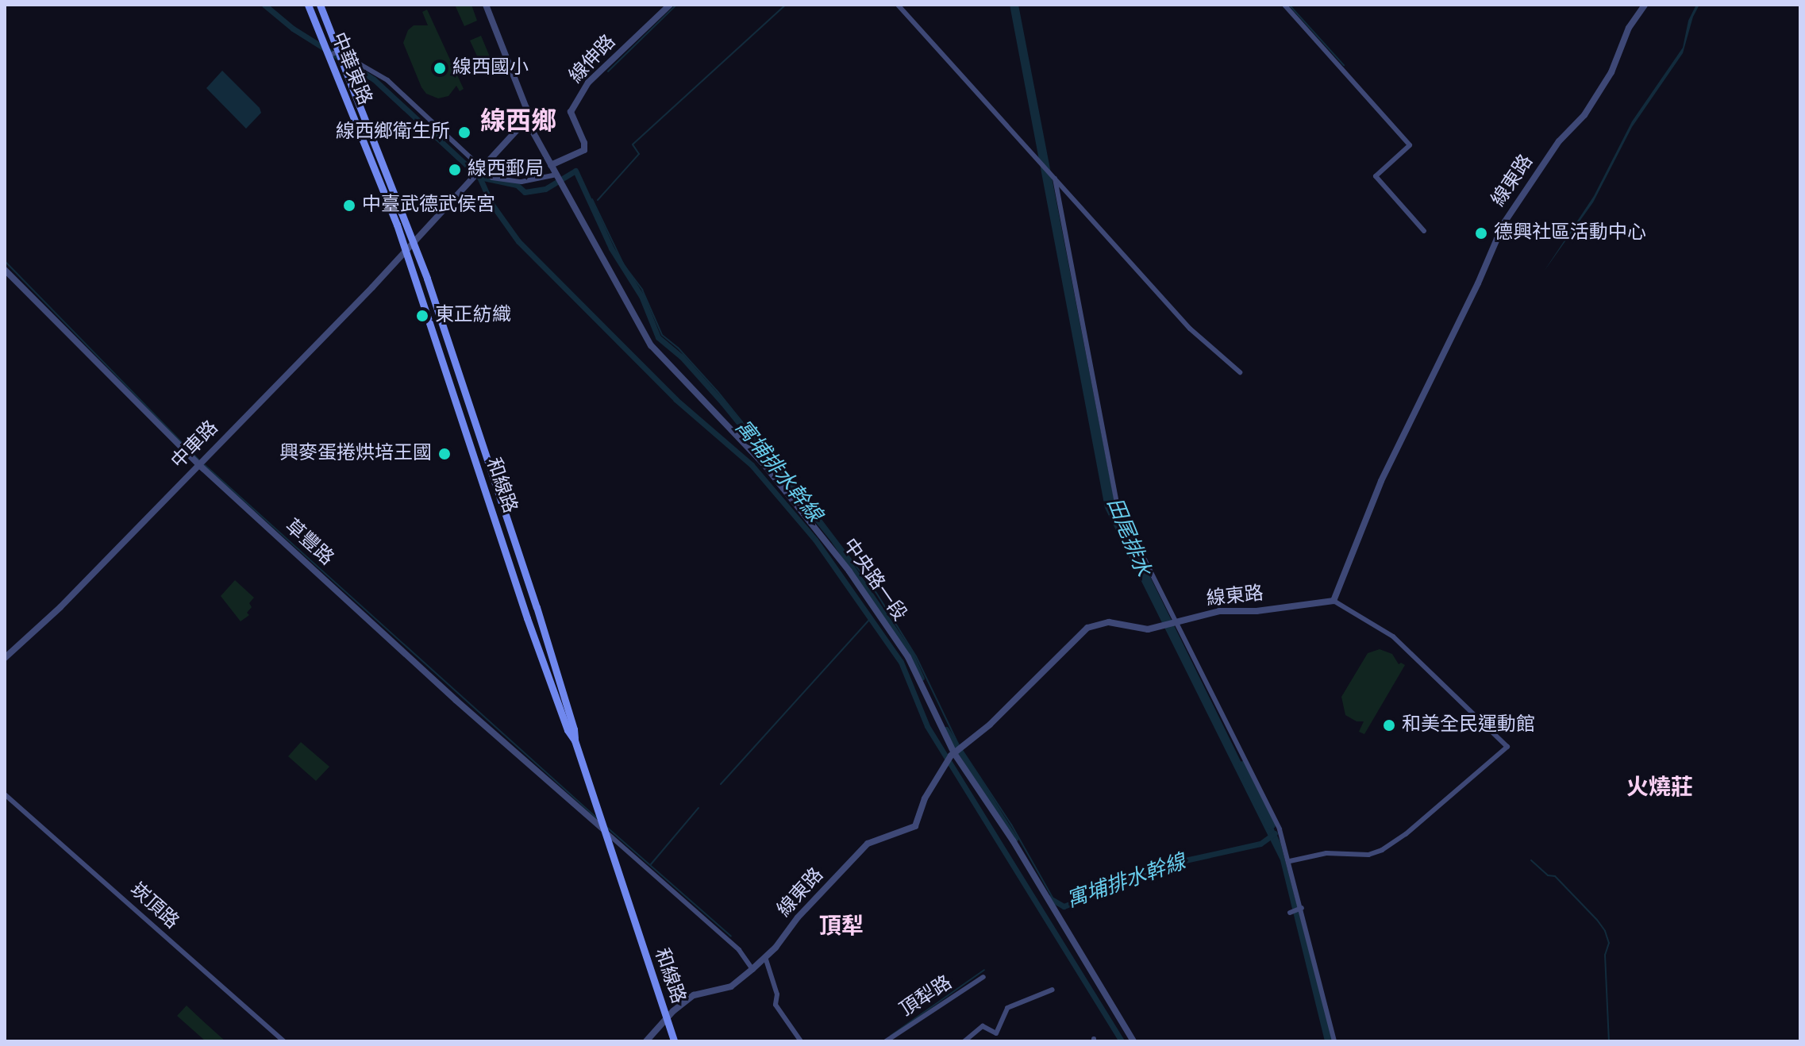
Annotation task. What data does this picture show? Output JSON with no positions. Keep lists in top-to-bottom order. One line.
{"streets":{"main road":["中華東路","和線路"],"street":["線伸路","線東路","中車路","草豐路","中央路一段","崁頂路","頂犁路"]},"crossings":[["線伸路","中央路一段"],["中華東路","中車路"],["中華東路","和線路"],["線東路","和線路"],["線東路","中央路一段"],["中車路","和線路"],["中車路","草豐路"],["和線路","草豐路"]],"districts":["線西鄉","火燒莊","頂犁"],"water":["寓埔排水幹線","田尾排水"],"places":["線西國小","線西鄉衛生所","線西郵局","中臺武德武侯宮","德興社區活動中心","東正紡織","興麥蛋捲烘培王國","和美全民運動館"]}
